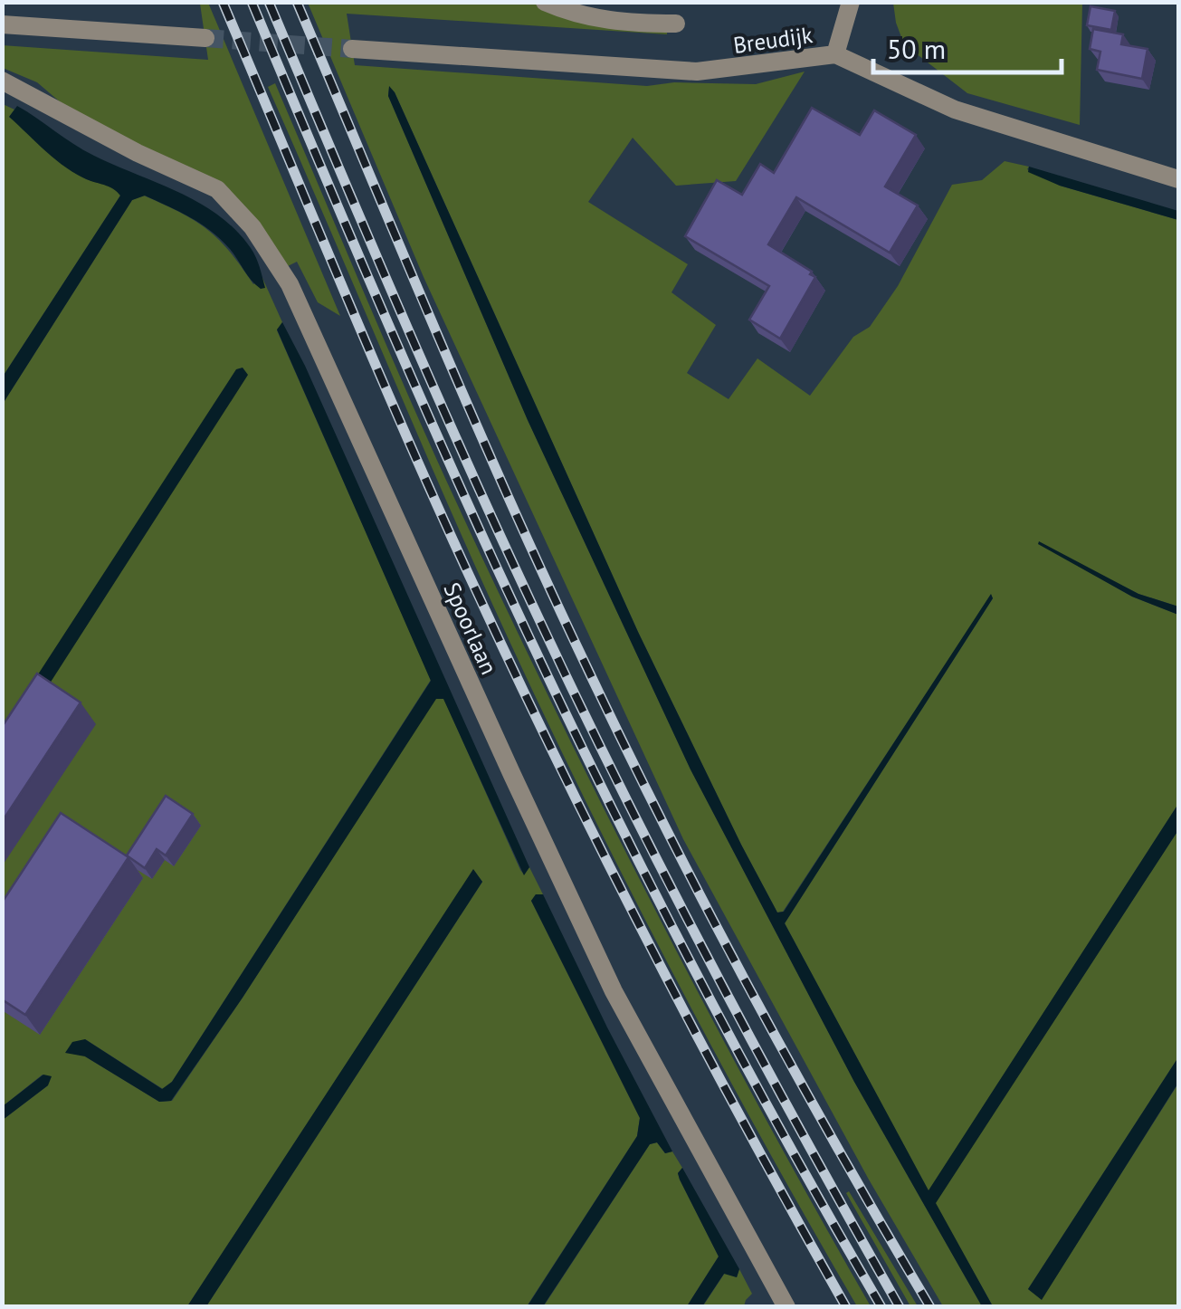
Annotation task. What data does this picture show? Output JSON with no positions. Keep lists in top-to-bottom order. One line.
{"streets":{"street":["Breudijk","Spoorlaan"]},"scale_bar":"50 m"}
